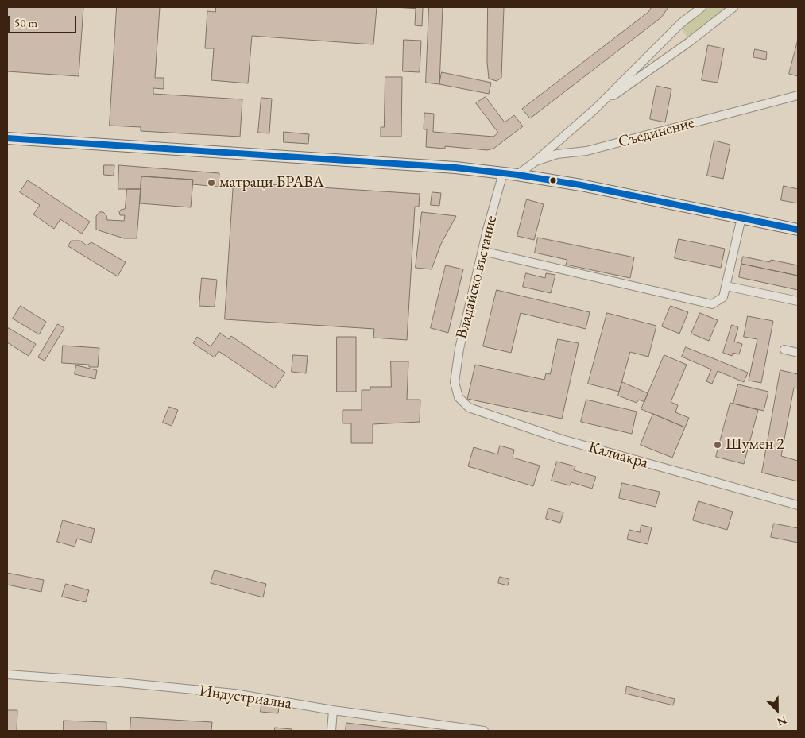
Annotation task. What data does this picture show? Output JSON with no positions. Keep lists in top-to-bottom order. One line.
{"streets":{"street":["Съединение","Владайско въстание","Калиакра","Индустриална"]},"crossings":[["Владайско въстание","Калиакра"]],"places":["матраци БРАВА","Шумен 2"],"scale_bar":"50 m","north":"bottom right"}
